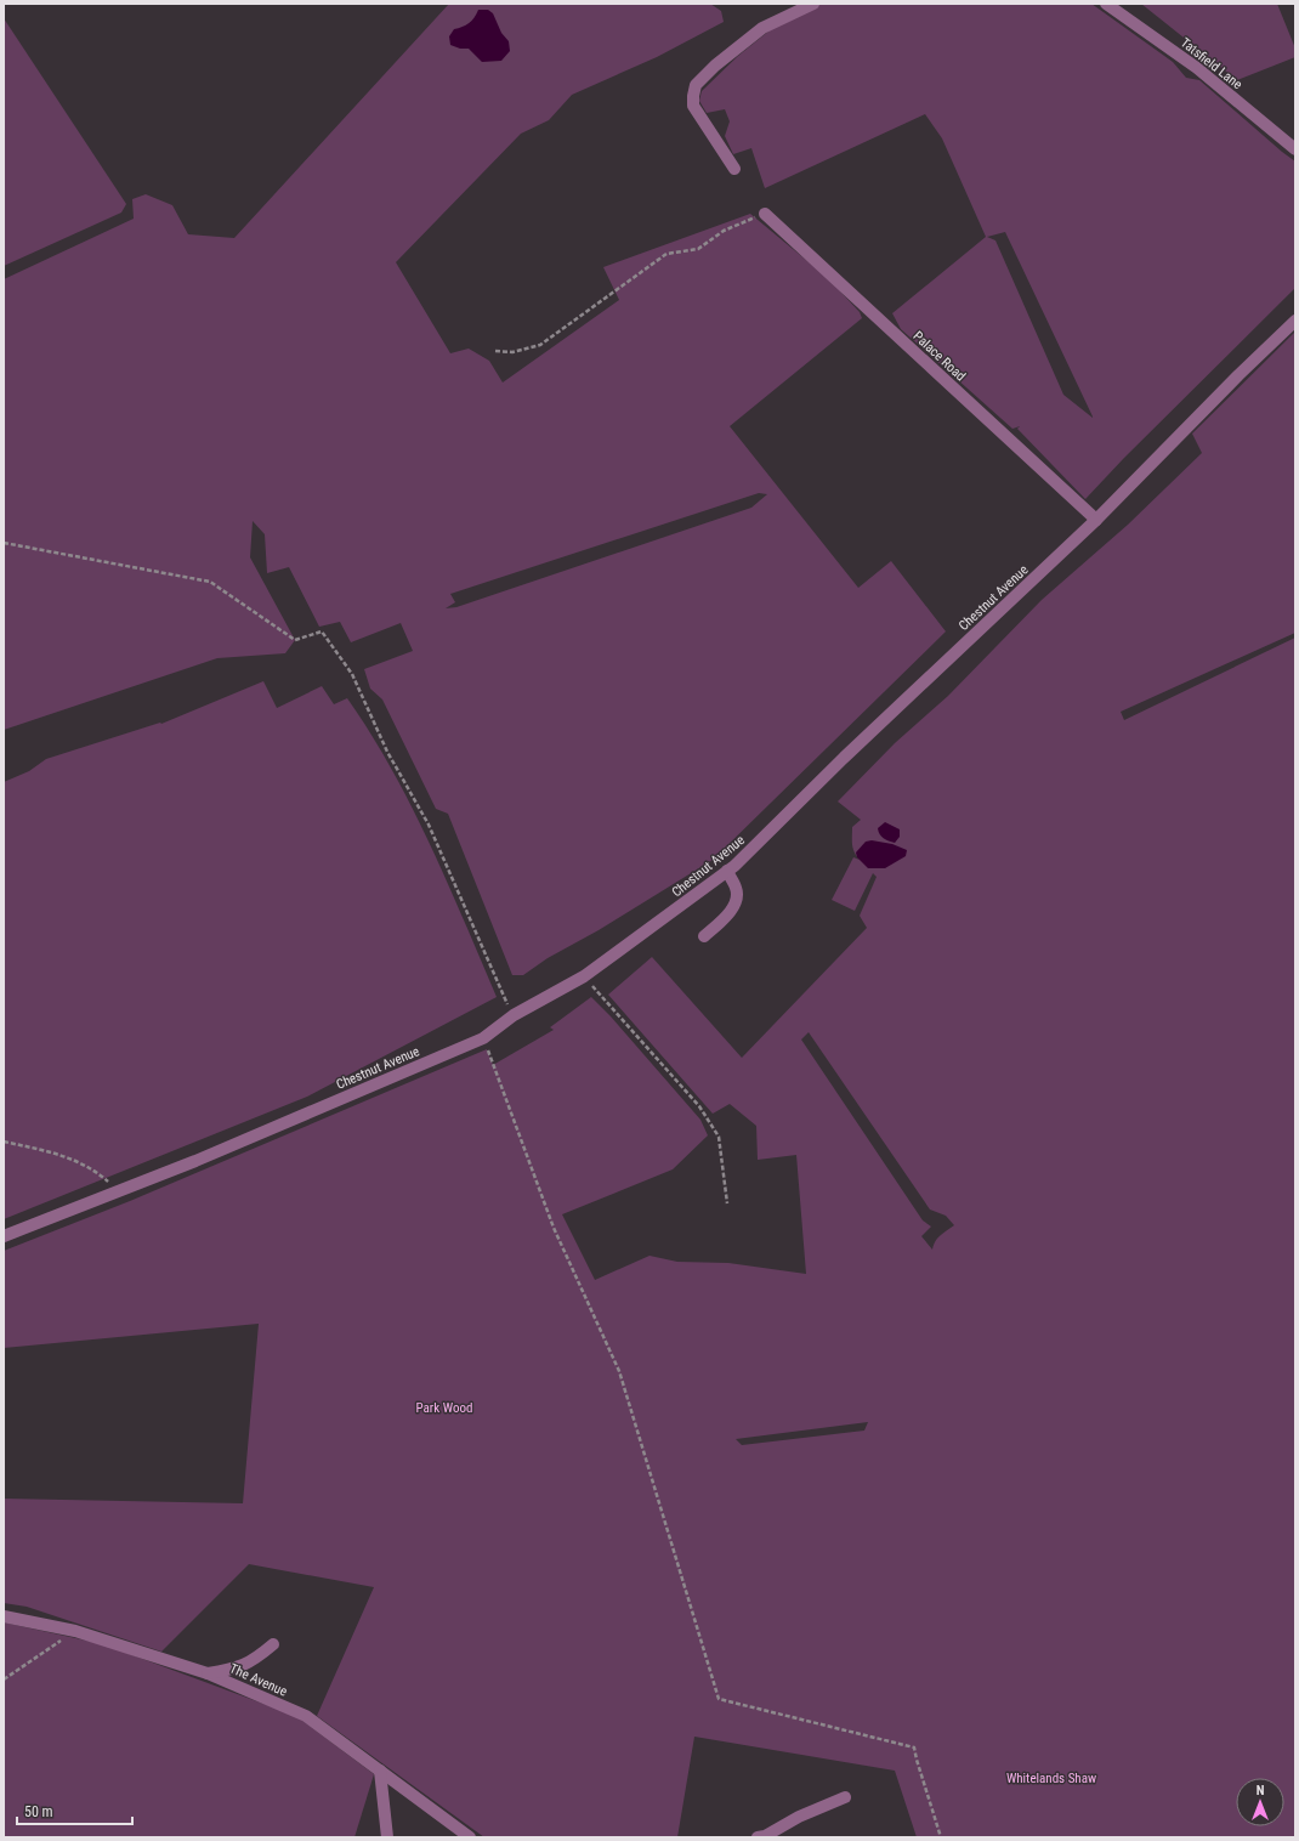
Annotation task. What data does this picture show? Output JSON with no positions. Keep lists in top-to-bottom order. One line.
{"streets":{"street":["Tatsfield Lane","Palace Road","Chestnut Avenue","The Avenue"]},"crossings":[["Palace Road","Chestnut Avenue"]],"parks":["Park Wood","Whitelands Shaw"],"scale_bar":"50 m","north":"top"}
